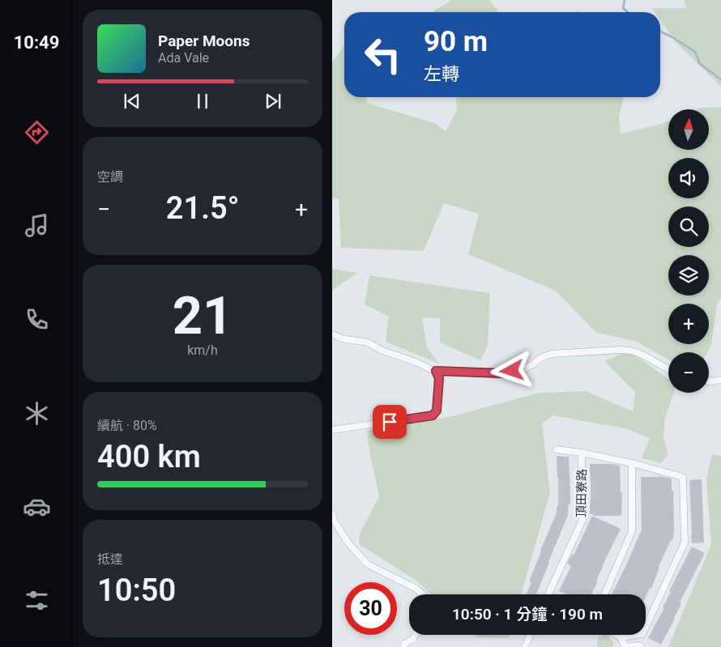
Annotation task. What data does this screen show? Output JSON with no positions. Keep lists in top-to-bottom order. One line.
{"streets":{"street":["頂田寮路"]},"north":"top","page":{"tabs":"10:49","turn":["90 m","左轉"],"song":["Paper Moons","Ada Vale"],"map_buttons":["+","−"],"tile":["空調",["21","km/h"],["續航 · 80%","400 km"],["抵達","10:50"]],"heat":["−","21.5°","+"],"limit":"30","trip":"10:50 · 1 分鐘 · 190 m"}}
